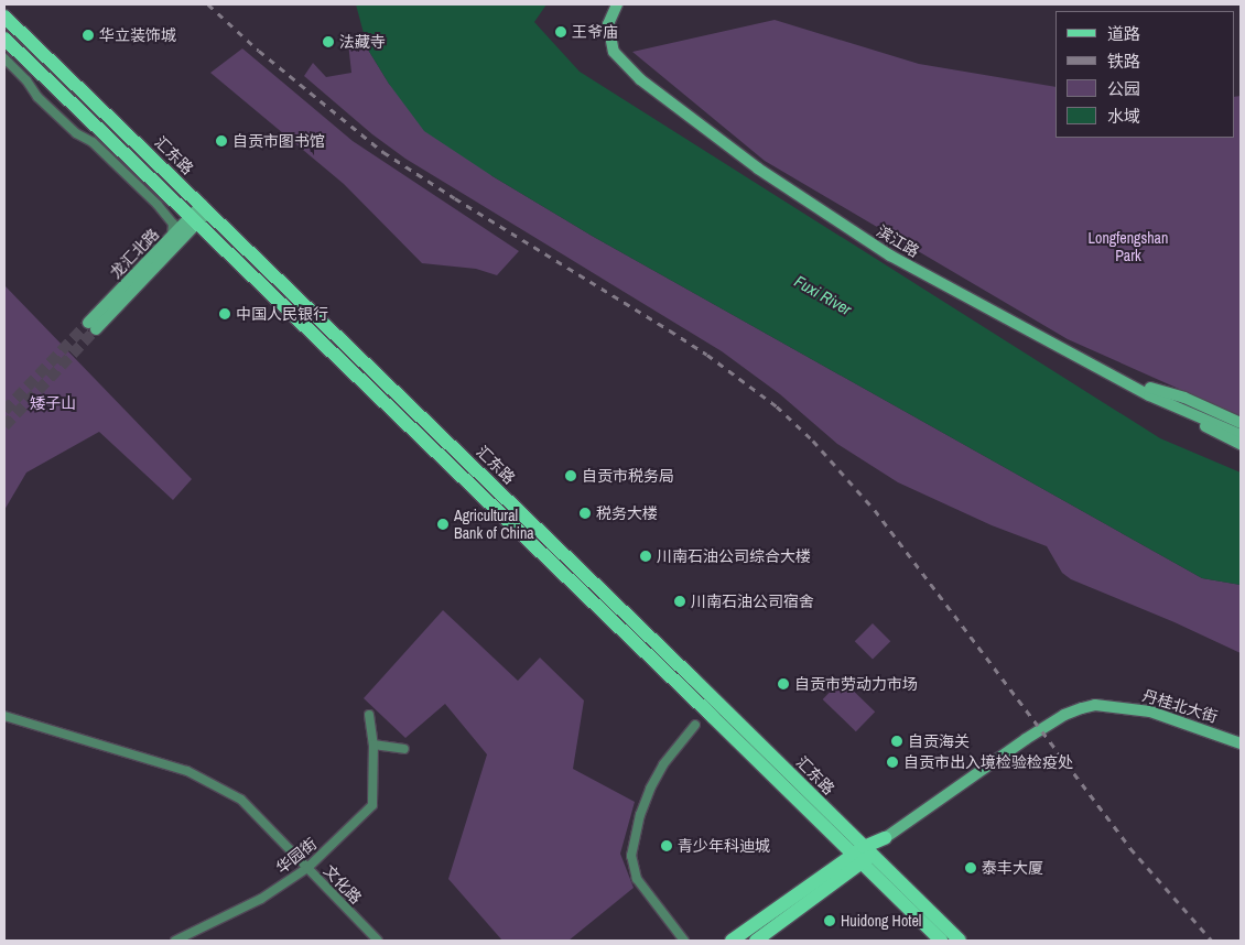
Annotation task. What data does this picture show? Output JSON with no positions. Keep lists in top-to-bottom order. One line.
{"streets":{"main road":["汇东路","滨江路","龙汇北路","丹桂北大街"],"street":["华园街","文化路"]},"crossings":[["汇东路","龙汇北路"],["汇东路","丹桂北大街"],["华园街","文化路"]],"water":["Fuxi River"],"parks":["Longfengshan Park","矮子山"],"places":["王爷庙","华立装饰城","法藏寺","自贡市图书馆","中国人民银行","自贡市税务局","税务大楼","Agricultural Bank of China","川南石油公司综合大楼","川南石油公司宿舍","自贡市劳动力市场","自贡海关","自贡市出入境检验检疫处","青少年科迪城","泰丰大厦","Huidong Hotel"],"legend":["道路","铁路","公园","水域"]}
